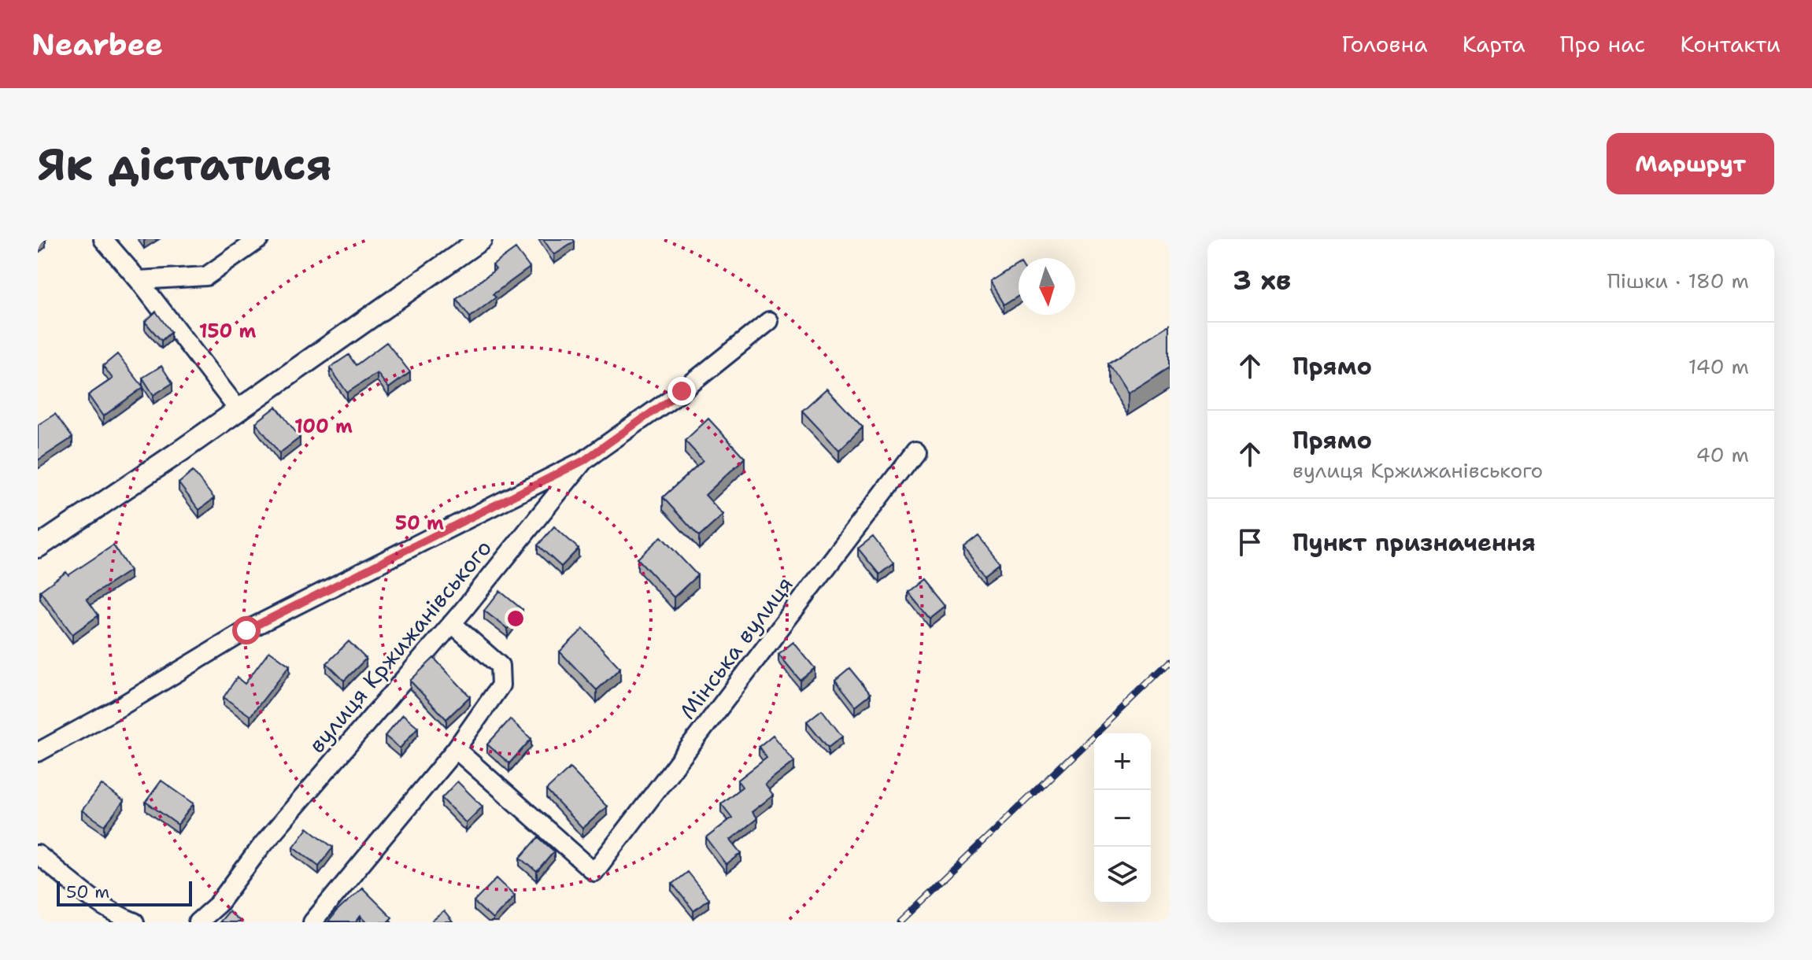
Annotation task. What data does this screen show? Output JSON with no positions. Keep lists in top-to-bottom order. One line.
{"streets":{"street":["вулиця Кржижанівського","Мінська вулиця"]},"scale_bar":"50 m","north":"bottom","page":{"header":"Nearbee","nav":["Головна","Карта","Про нас","Контакти"],"buttons":"Маршрут","title":"Як дістатися","heading":["3 хв","Пішки · 180 m"],"list":[["Прямо","140 m"],["Прямо","вулиця Кржижанівського","40 m"],"Пункт призначення"],"map_buttons":["+","−"],"scale":"50 m"},"rings":["150 m","100 m","50 m"]}
